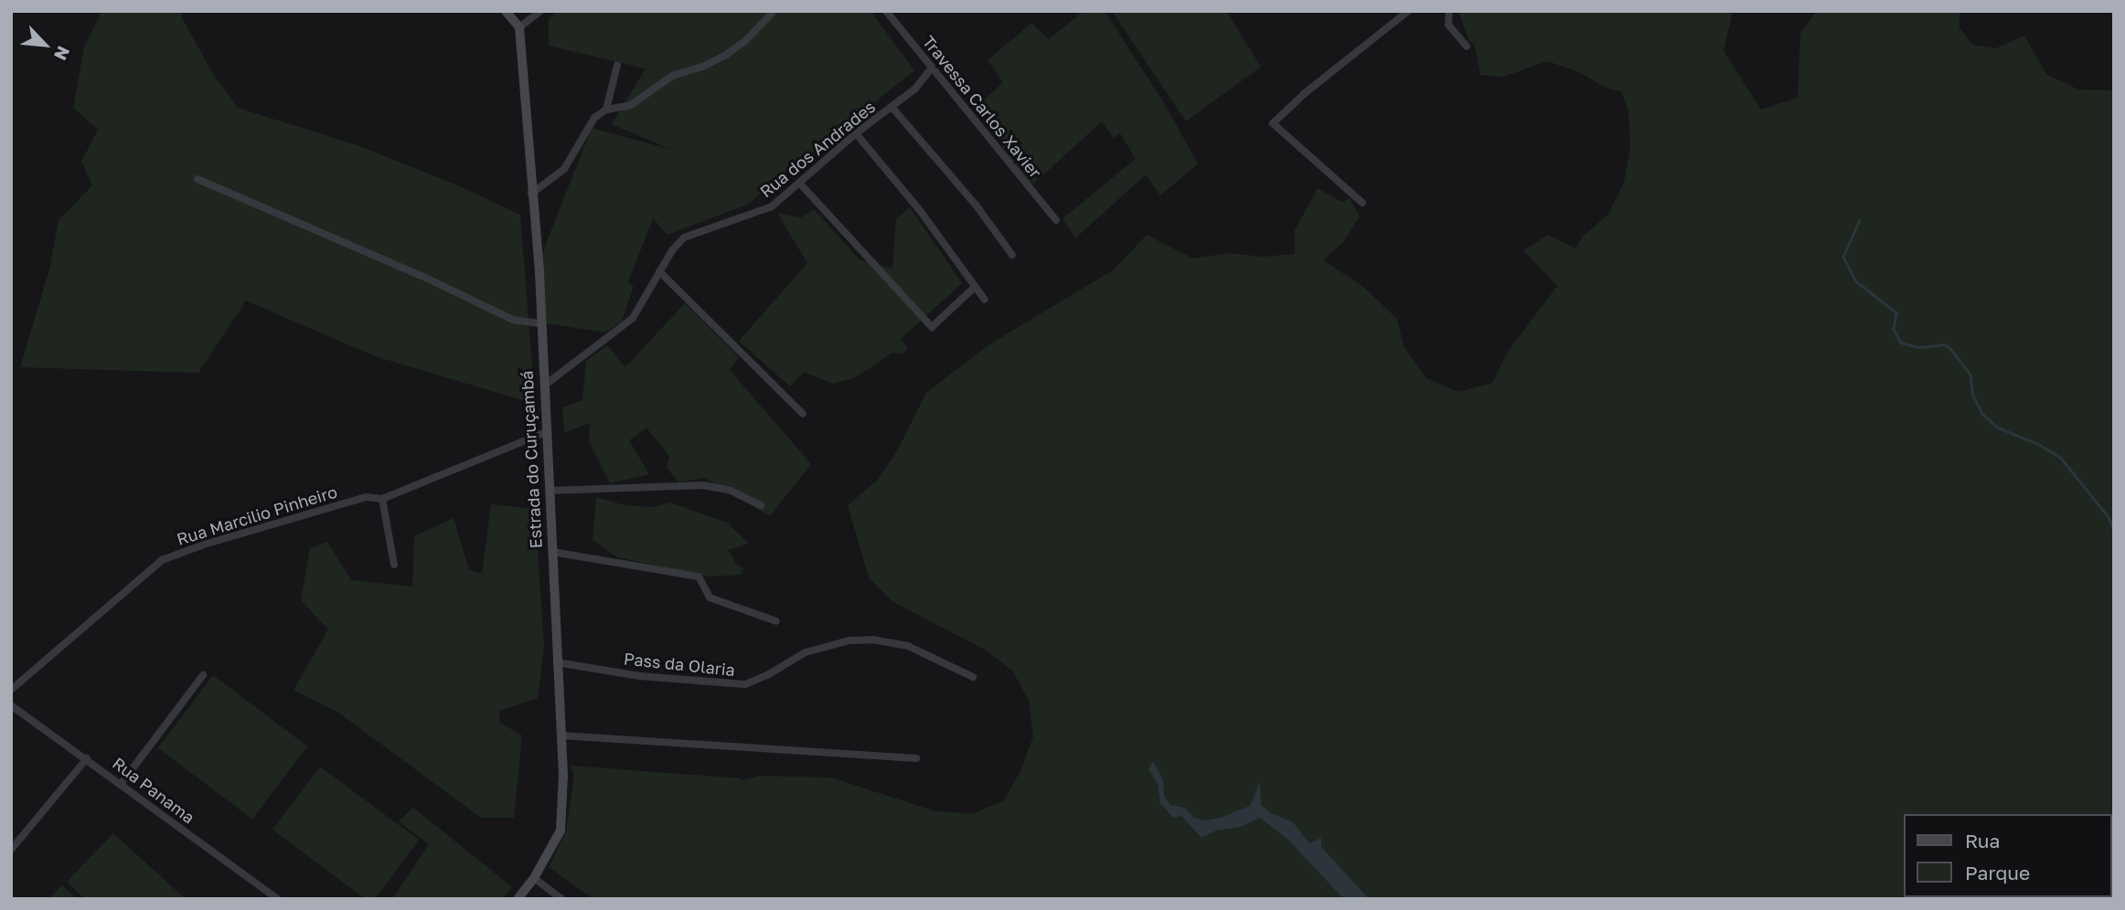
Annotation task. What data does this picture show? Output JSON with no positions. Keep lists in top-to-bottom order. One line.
{"streets":{"street":["Travessa Carlos Xavier","Rua dos Andrades","Estrada do Curuçambá","Rua Marcilio Pinheiro","Pass da Olaria","Rua Panama"]},"crossings":[["Travessa Carlos Xavier","Rua dos Andrades"],["Rua dos Andrades","Estrada do Curuçambá"],["Estrada do Curuçambá","Rua Marcilio Pinheiro"],["Estrada do Curuçambá","Pass da Olaria"]],"legend":["Rua","Parque"],"north":"bottom right"}
